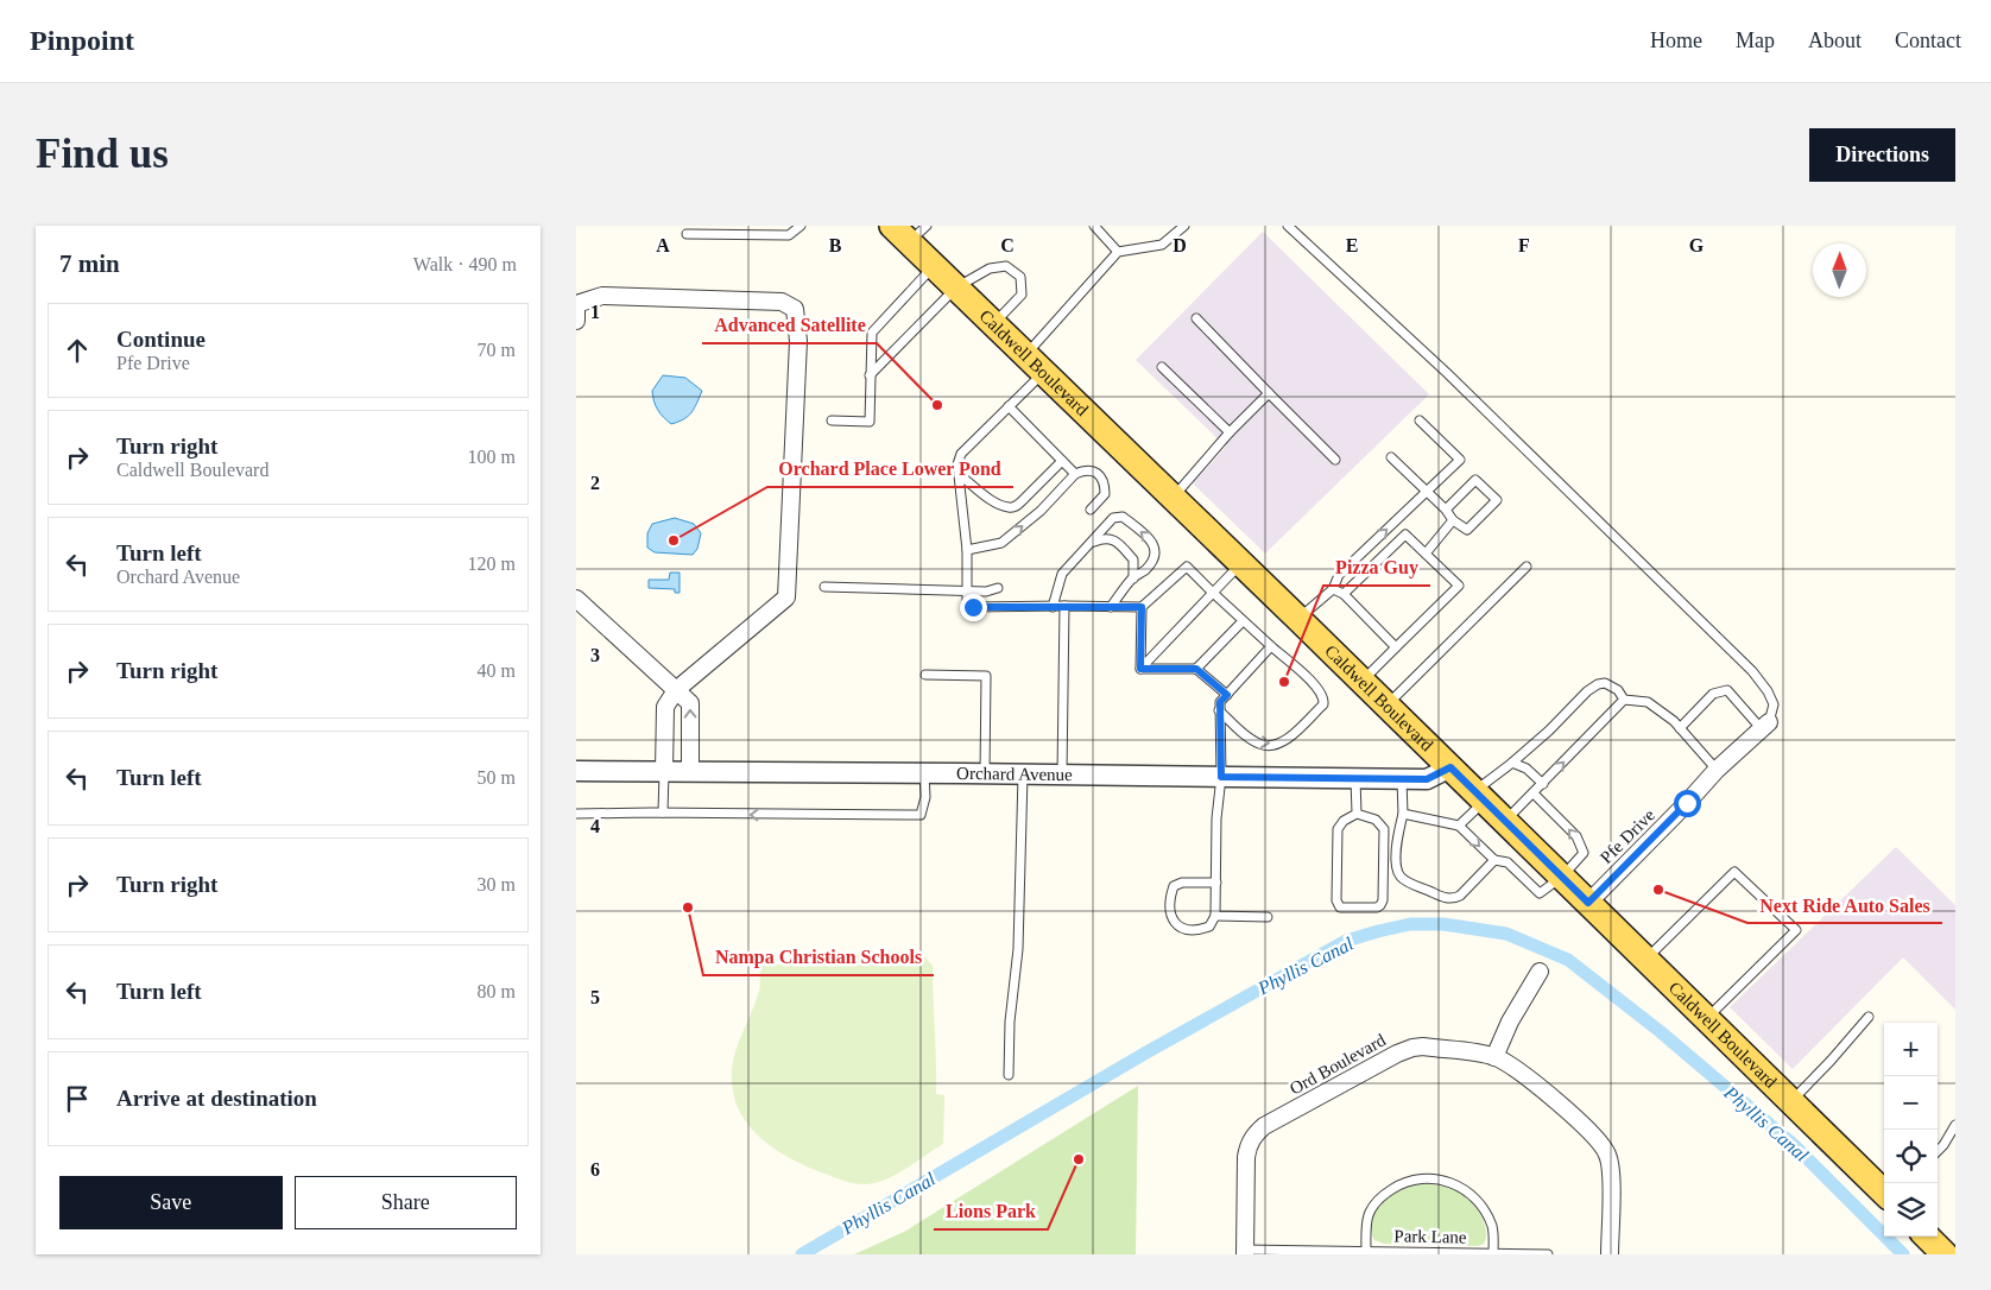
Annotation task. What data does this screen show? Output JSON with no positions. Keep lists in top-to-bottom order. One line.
{"streets":{"main road":["Caldwell Boulevard"],"street":["Orchard Avenue","Pfe Drive","Ord Boulevard"],"lane":["Park Lane"]},"crossings":[["Caldwell Boulevard","Orchard Avenue"],["Caldwell Boulevard","Pfe Drive"],["Ord Boulevard","Park Lane"]],"water":["Phyllis Canal"],"places":["Advanced Satellite","Orchard Place Lower Pond","Pizza Guy","Next Ride Auto Sales","Nampa Christian Schools","Lions Park"],"north":"top","page":{"header":"Pinpoint","nav":["Home","Map","About","Contact"],"buttons":["Directions",["Save","Share"]],"title":"Find us","heading":["7 min","Walk · 490 m"],"list":[["Continue","Pfe Drive","70 m"],["Turn right","Caldwell Boulevard","100 m"],["Turn left","Orchard Avenue","120 m"],["Turn right","40 m"],["Turn left","50 m"],["Turn right","30 m"],["Turn left","80 m"],"Arrive at destination"],"map_buttons":["+","−"]},"grid":{"columns":["A","B","C","D","E","F","G"],"rows":["1","2","3","4","5","6"]}}
